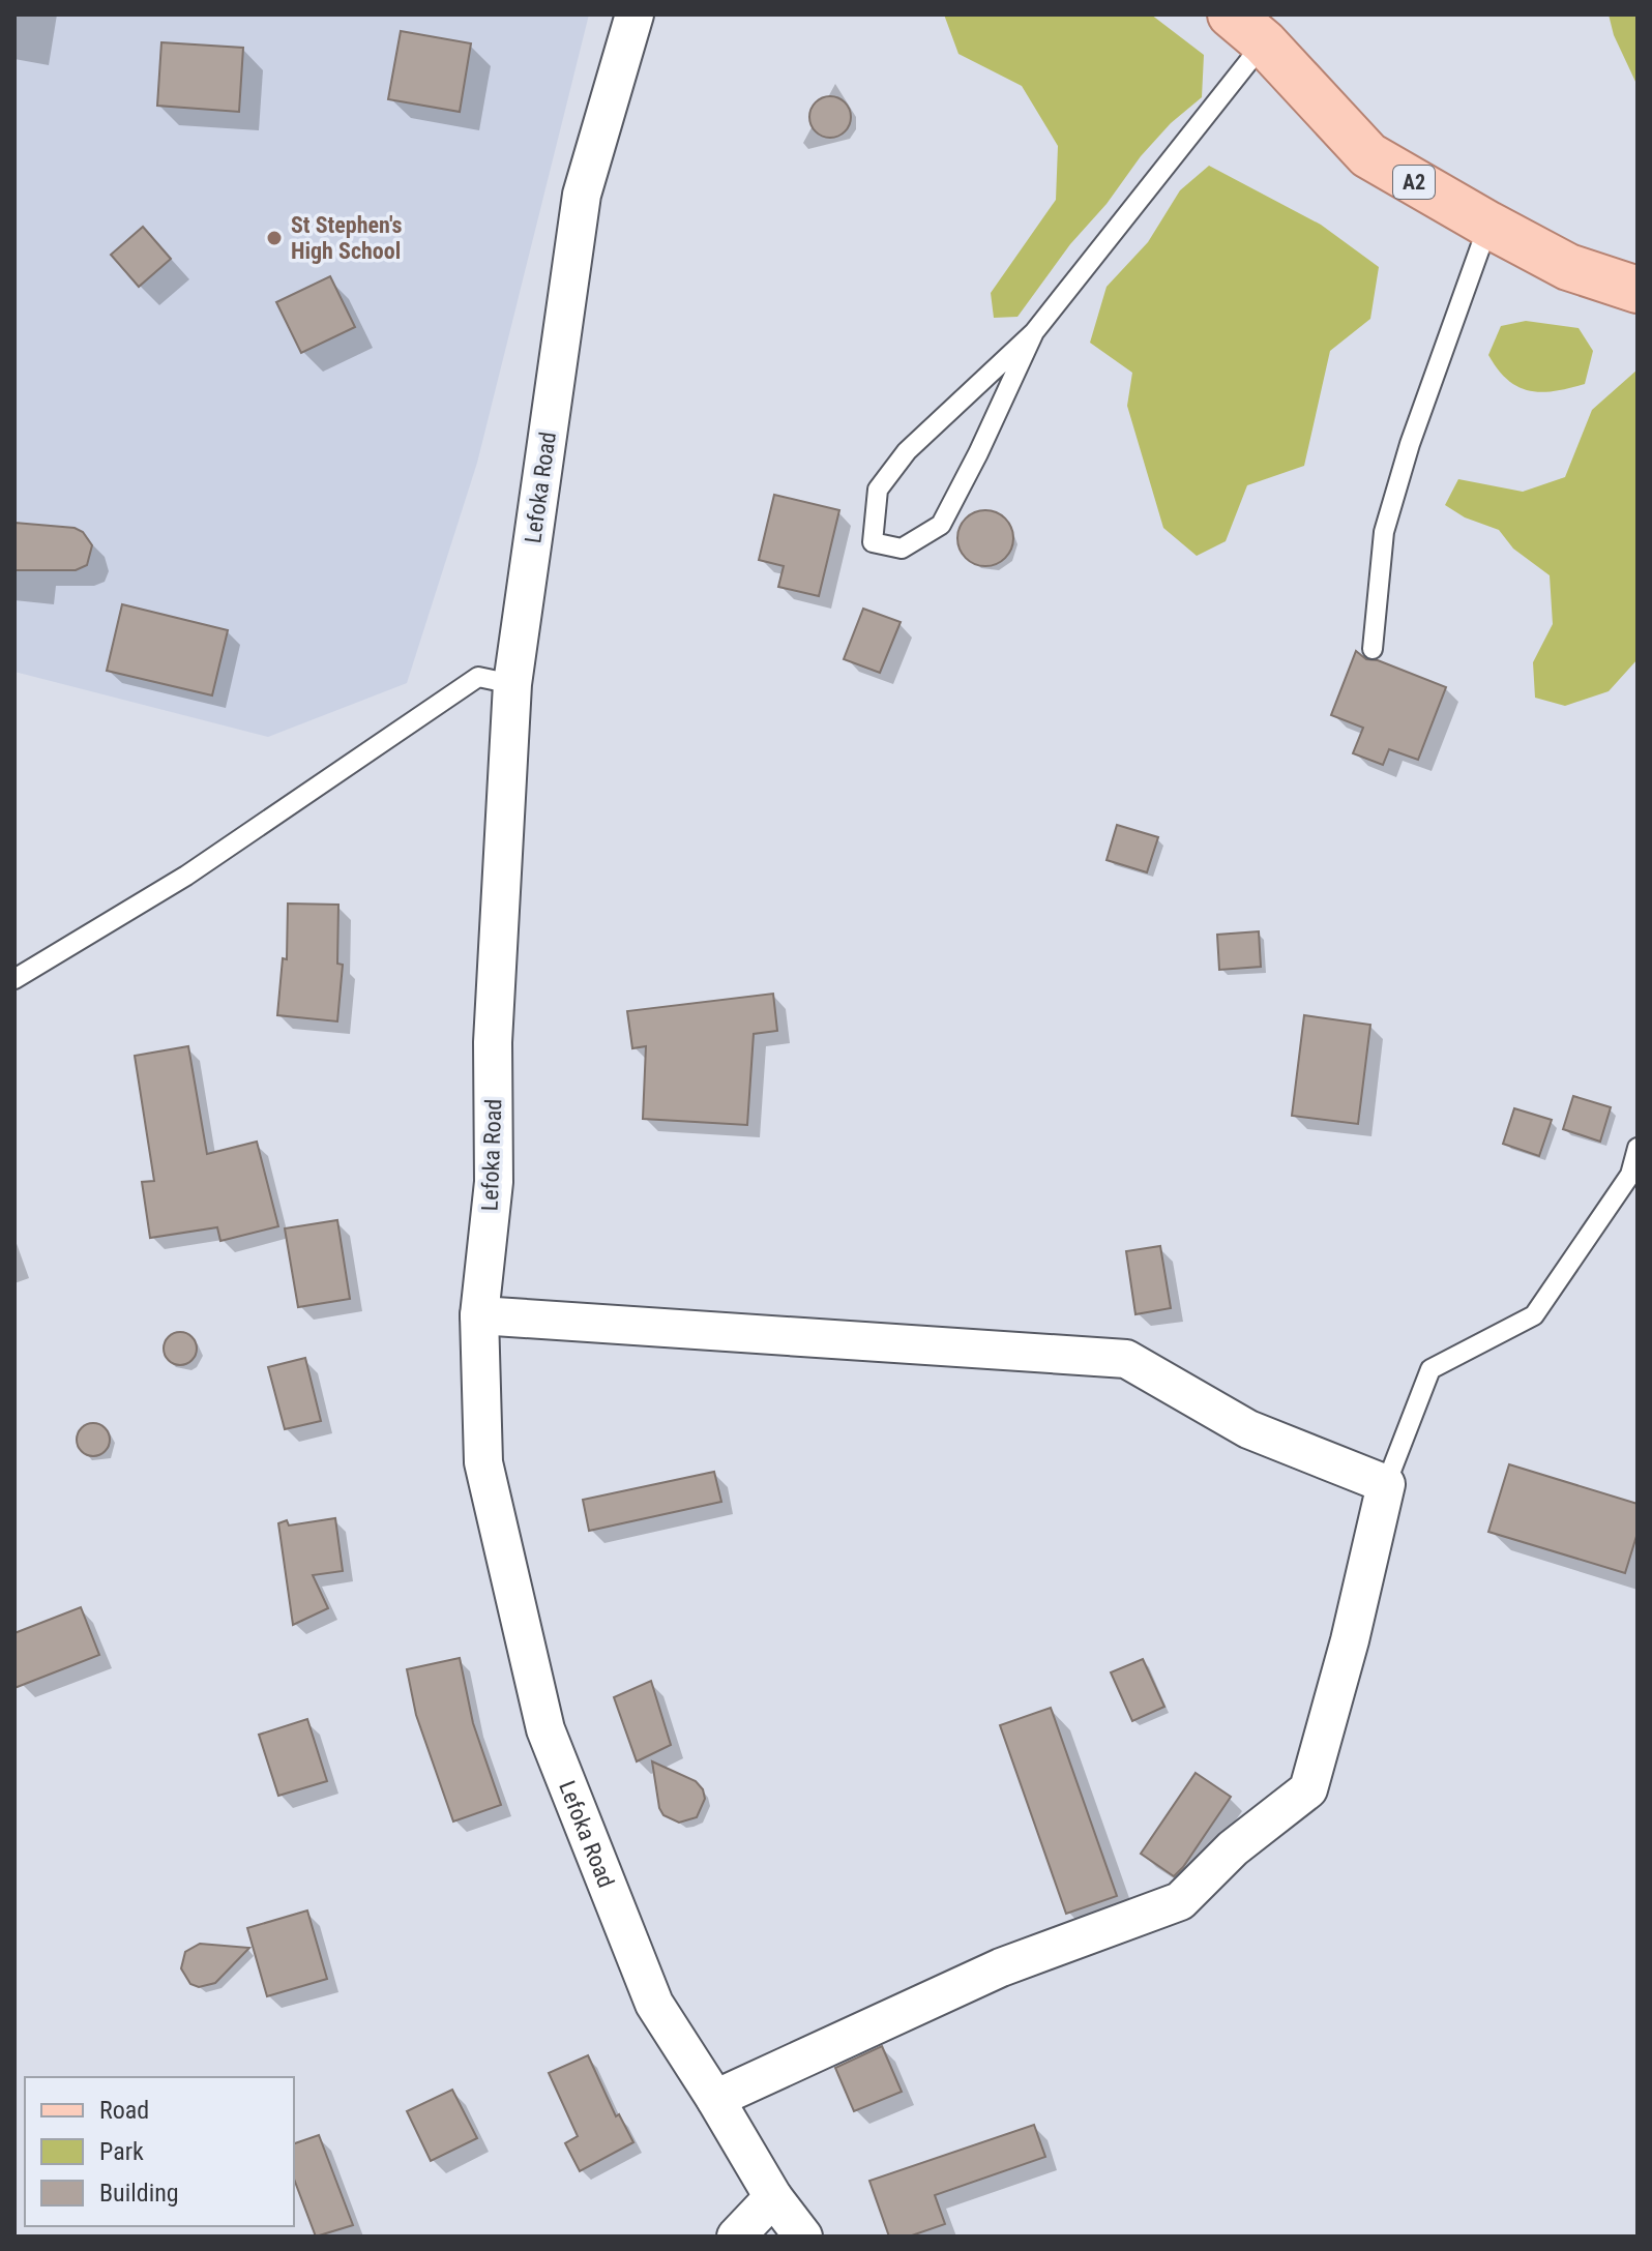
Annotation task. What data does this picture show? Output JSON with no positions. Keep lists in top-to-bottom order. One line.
{"streets":{"main road":["A2"],"street":["Lefoka Road"]},"places":["St Stephen's High School"],"legend":["Road","Park","Building"]}
